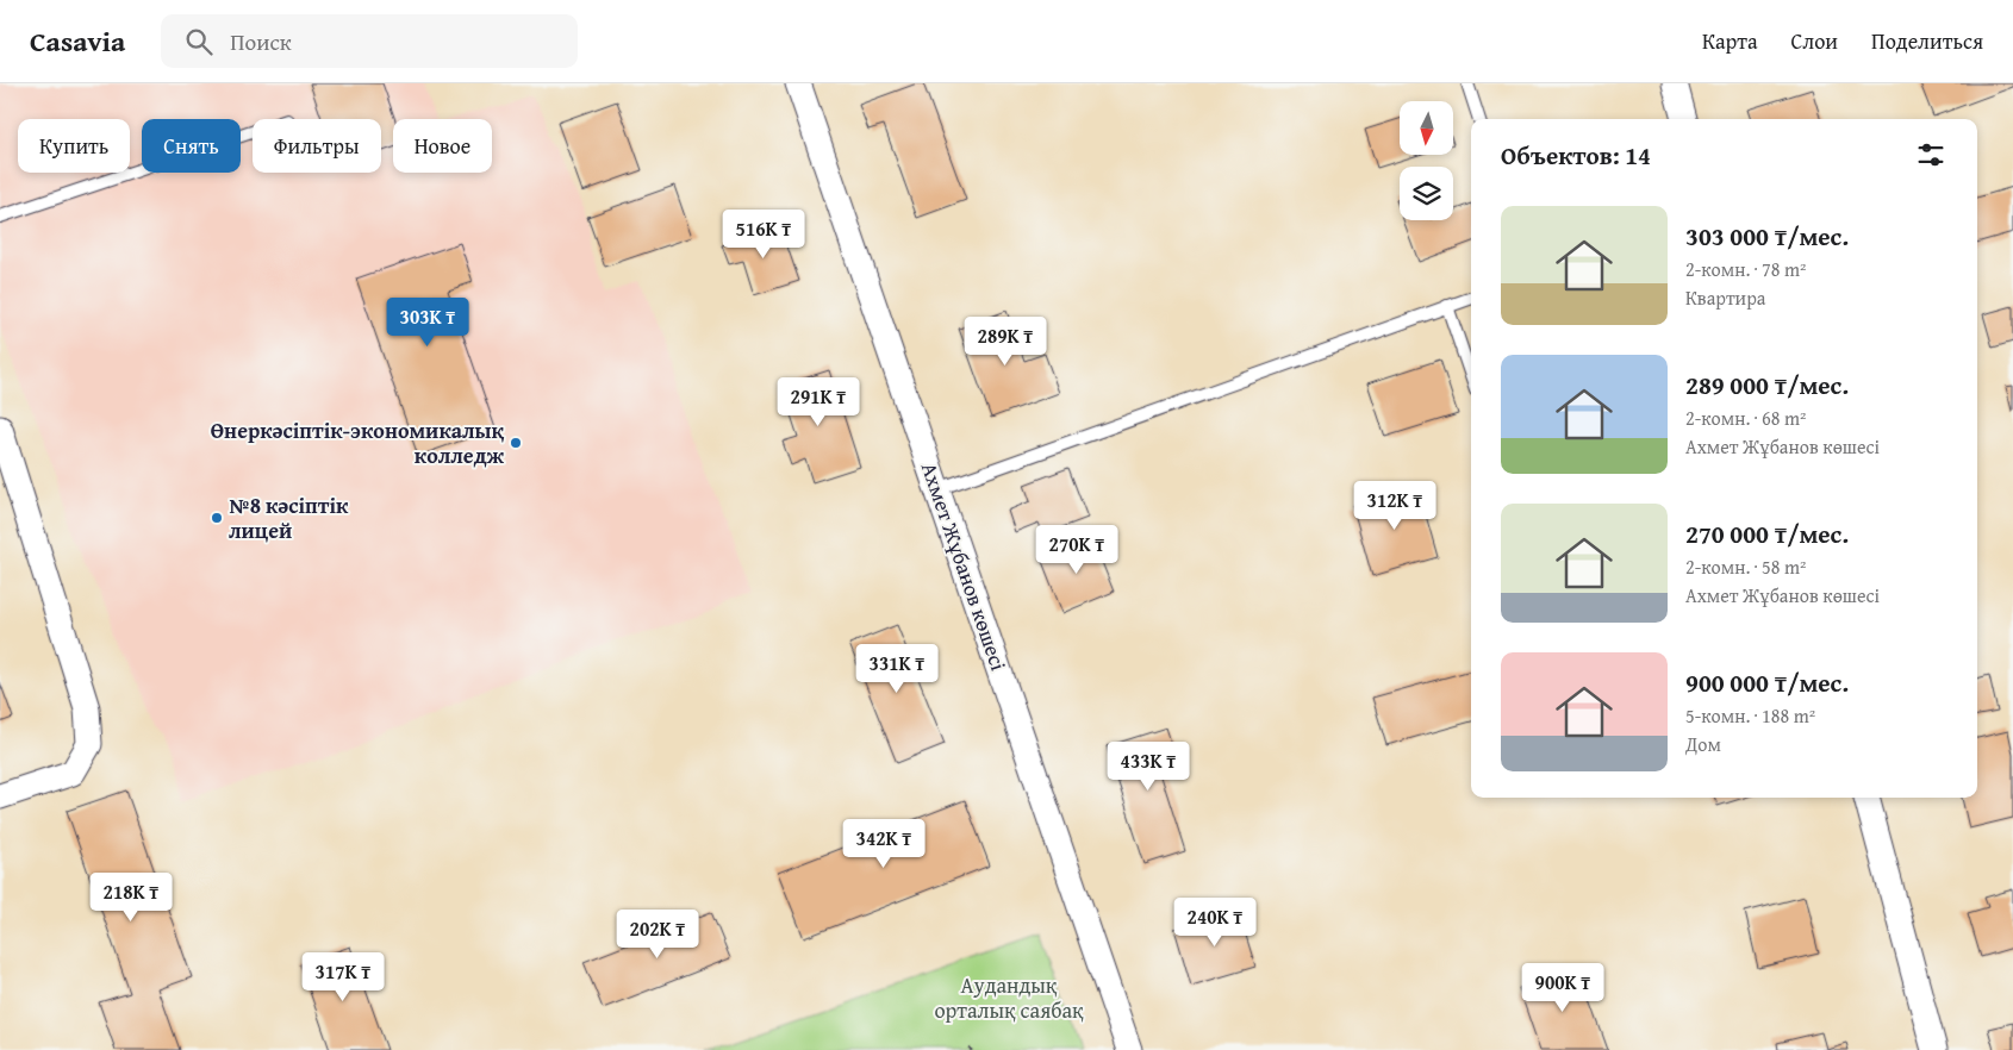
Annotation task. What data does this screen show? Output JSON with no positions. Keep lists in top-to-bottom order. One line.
{"streets":{"street":["Ахмет Жұбанов көшесі"]},"parks":["Аудандық орталық саябақ"],"places":["Өнеркәсіптік-экономикалық колледж","№8 кәсіптік лицей"],"north":"bottom","page":{"header":"Casavia","search":"Поиск","nav":["Карта","Слои","Поделиться"],"chip":["Купить","Снять","Фильтры","Новое"],"heading":"Объектов: 14","list":[{"name":"303 000 ₸/мес.","note":"2-комн. · 78 m² · Квартира"},{"name":"289 000 ₸/мес.","note":"2-комн. · 68 m² · Ахмет Жұбанов көшесі"},{"name":"270 000 ₸/мес.","note":"2-комн. · 58 m² · Ахмет Жұбанов көшесі"},{"name":"900 000 ₸/мес.","note":"5-комн. · 188 m² · Дом"}],"price":["516K ₸","303K ₸","289K ₸","291K ₸","312K ₸","270K ₸","331K ₸","433K ₸","342K ₸","218K ₸","240K ₸","202K ₸","317K ₸","900K ₸"]}}
